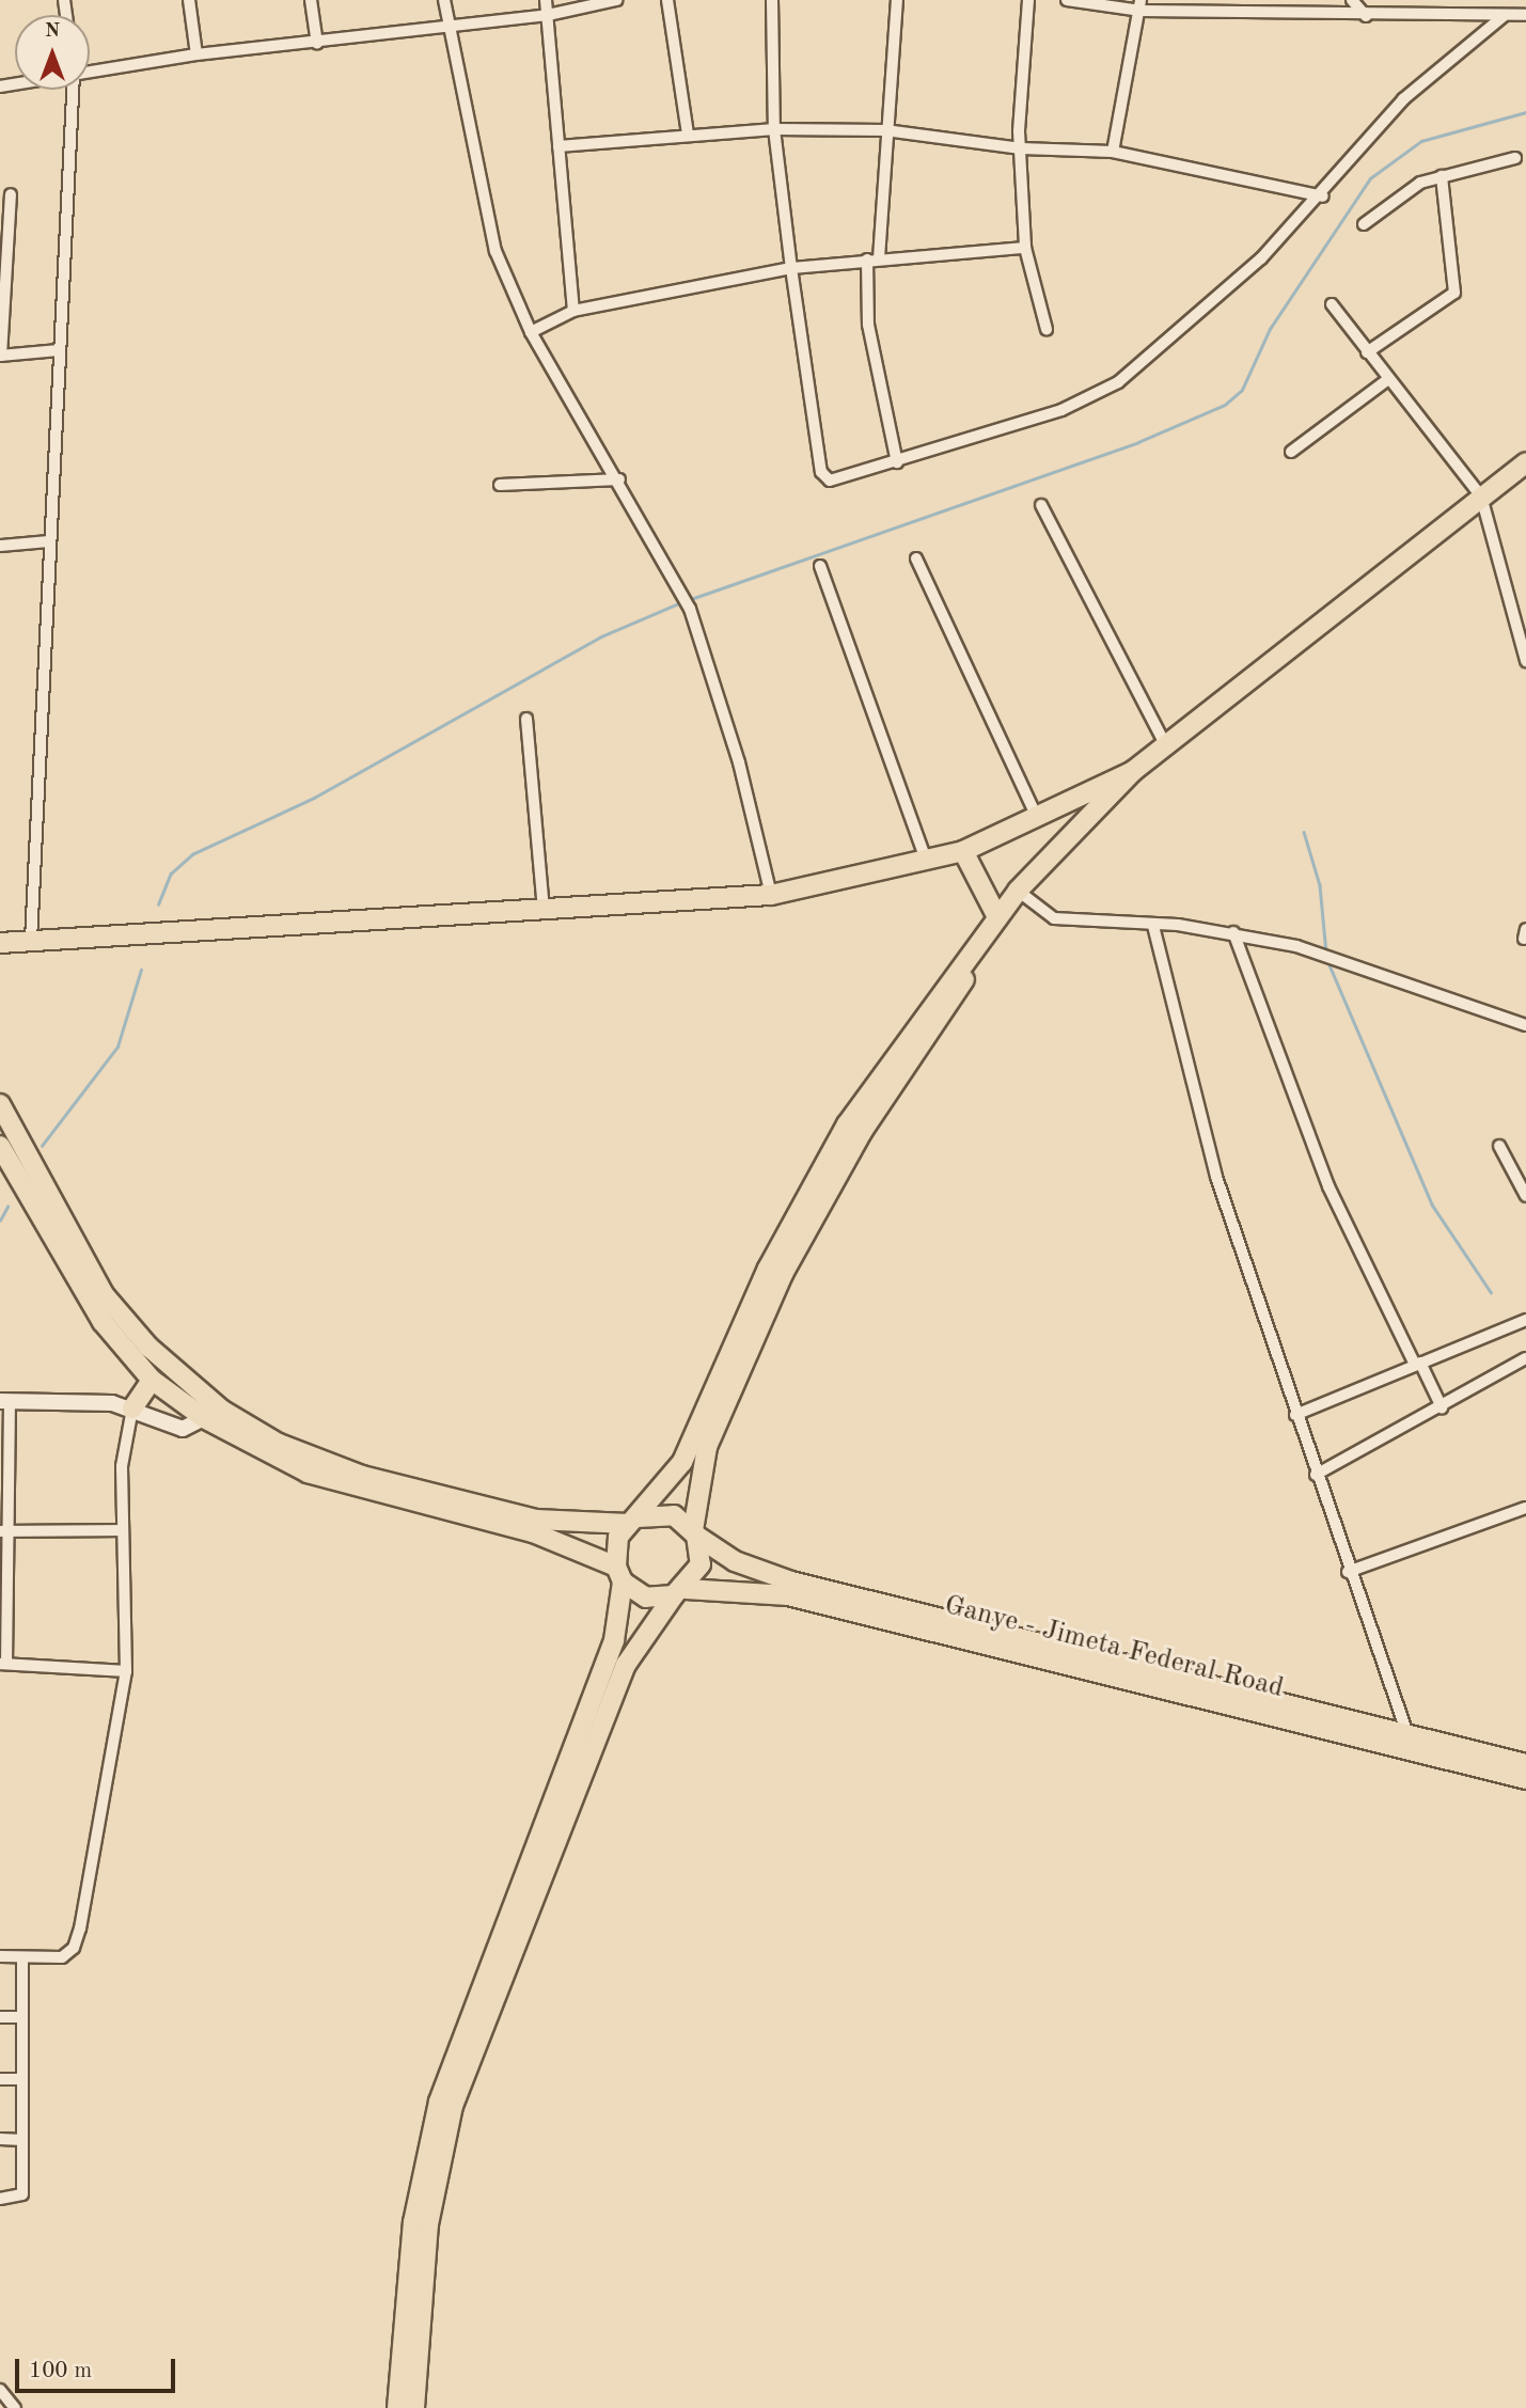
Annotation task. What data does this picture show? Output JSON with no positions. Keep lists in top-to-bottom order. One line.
{"streets":{"main road":["Ganye - Jimeta Federal Road"]},"scale_bar":"100 m","north":"top"}
